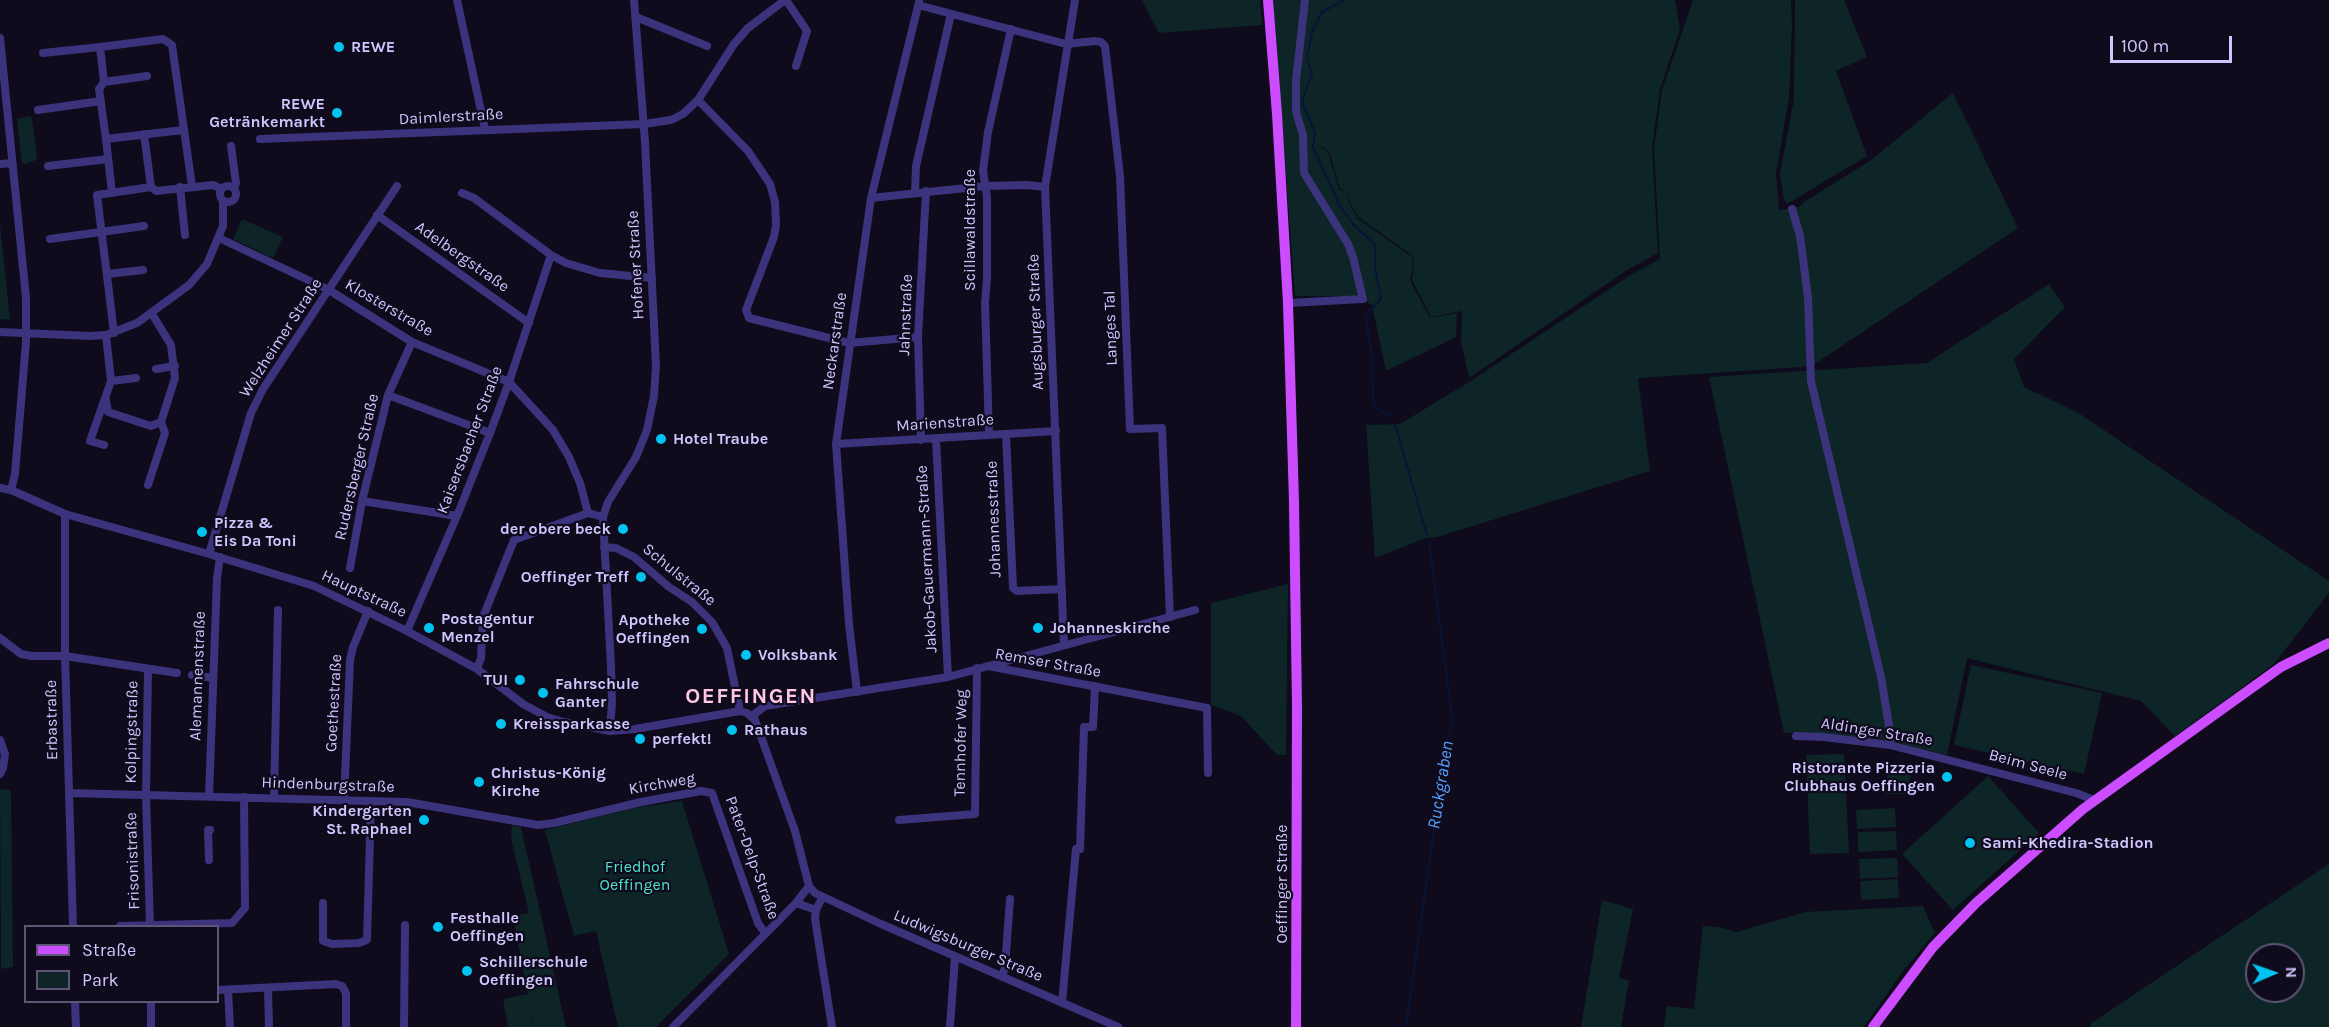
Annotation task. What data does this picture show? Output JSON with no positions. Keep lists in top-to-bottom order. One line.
{"streets":{"main road":["Oeffinger Straße"],"street":["Daimlerstraße","Scillawaldstraße","Adelbergstraße","Hofener Straße","Klosterstraße","Jahnstraße","Augsburger Straße","Langes Tal","Welzheimer Straße","Neckarstraße","Marienstraße","Kaisersbacher Straße","Rudersberger Straße","Johannesstraße","Jakob-Gauermann-Straße","Schulstraße","Hauptstraße","Remser Straße","Alemannenstraße","Goethestraße","Erbastraße","Kolpingstraße","Aldinger Straße","Tennhofer Weg","Beim Seele","Kirchweg","Hindenburgstraße","Pater-Delp-Straße","Frisonistraße","Ludwigsburger Straße"]},"crossings":[["Daimlerstraße","Hofener Straße"],["Scillawaldstraße","Marienstraße"],["Adelbergstraße","Welzheimer Straße"],["Adelbergstraße","Kaisersbacher Straße"],["Klosterstraße","Welzheimer Straße"],["Klosterstraße","Kaisersbacher Straße"],["Klosterstraße","Rudersberger Straße"],["Jahnstraße","Marienstraße"],["Augsburger Straße","Langes Tal"],["Augsburger Straße","Marienstraße"],["Augsburger Straße","Johannesstraße"],["Welzheimer Straße","Hauptstraße"],["Neckarstraße","Marienstraße"],["Neckarstraße","Remser Straße"],["Marienstraße","Johannesstraße"],["Marienstraße","Jakob-Gauermann-Straße"],["Kaisersbacher Straße","Hauptstraße"],["Jakob-Gauermann-Straße","Remser Straße"],["Schulstraße","Hauptstraße"],["Hauptstraße","Alemannenstraße"],["Hauptstraße","Goethestraße"],["Hauptstraße","Erbastraße"],["Remser Straße","Tennhofer Weg"],["Alemannenstraße","Hindenburgstraße"],["Goethestraße","Hindenburgstraße"],["Erbastraße","Hindenburgstraße"],["Kolpingstraße","Hindenburgstraße"],["Kolpingstraße","Frisonistraße"],["Aldinger Straße","Beim Seele"],["Kirchweg","Hindenburgstraße"],["Kirchweg","Pater-Delp-Straße"],["Hindenburgstraße","Frisonistraße"]],"districts":["OEFFINGEN"],"water":["Ruckgraben"],"parks":["Friedhof Oeffingen"],"places":["REWE","REWE Getränkemarkt","Hotel Traube","der obere beck","Pizza & Eis Da Toni","Oeffinger Treff","Postagentur Menzel","Johanneskirche","Apotheke Oeffingen","Volksbank","TUI","Fahrschule Ganter","Kreissparkasse","Rathaus","perfekt!","Ristorante Pizzeria Clubhaus Oeffingen","Christus-König Kirche","Kindergarten St. Raphael","Sami-Khedira-Stadion","Festhalle Oeffingen","Schillerschule Oeffingen"],"legend":["Straße","Park"],"scale_bar":"100 m","north":"right"}
